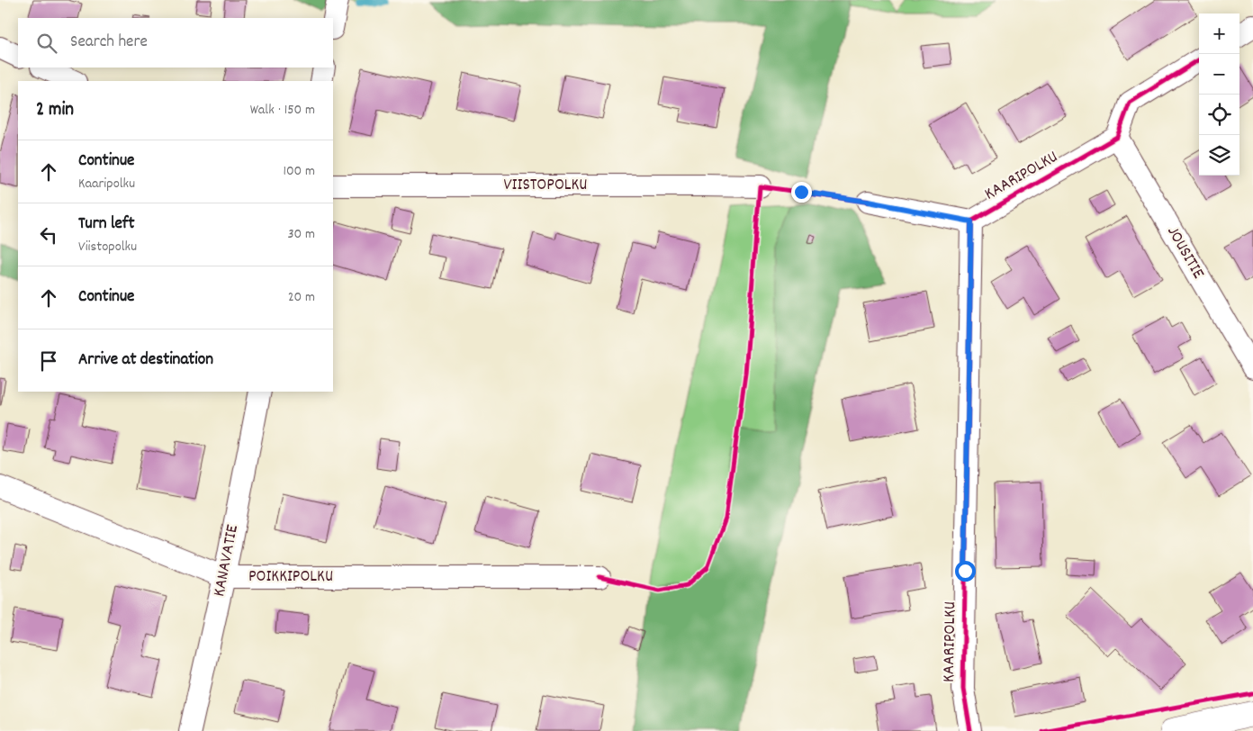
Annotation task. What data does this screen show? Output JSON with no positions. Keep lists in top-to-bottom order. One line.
{"streets":{"street":["KAARIPOLKU","VIISTOPOLKU","JOUSITIE","KANAVATIE","POIKKIPOLKU"]},"crossings":[["KAARIPOLKU","JOUSITIE"],["KANAVATIE","POIKKIPOLKU"]],"page":{"map_buttons":["+","−"],"search":"Search here","heading":["2 min","Walk · 150 m"],"list":[["Continue","Kaaripolku","100 m"],["Turn left","Viistopolku","30 m"],["Continue","20 m"],"Arrive at destination"]}}
